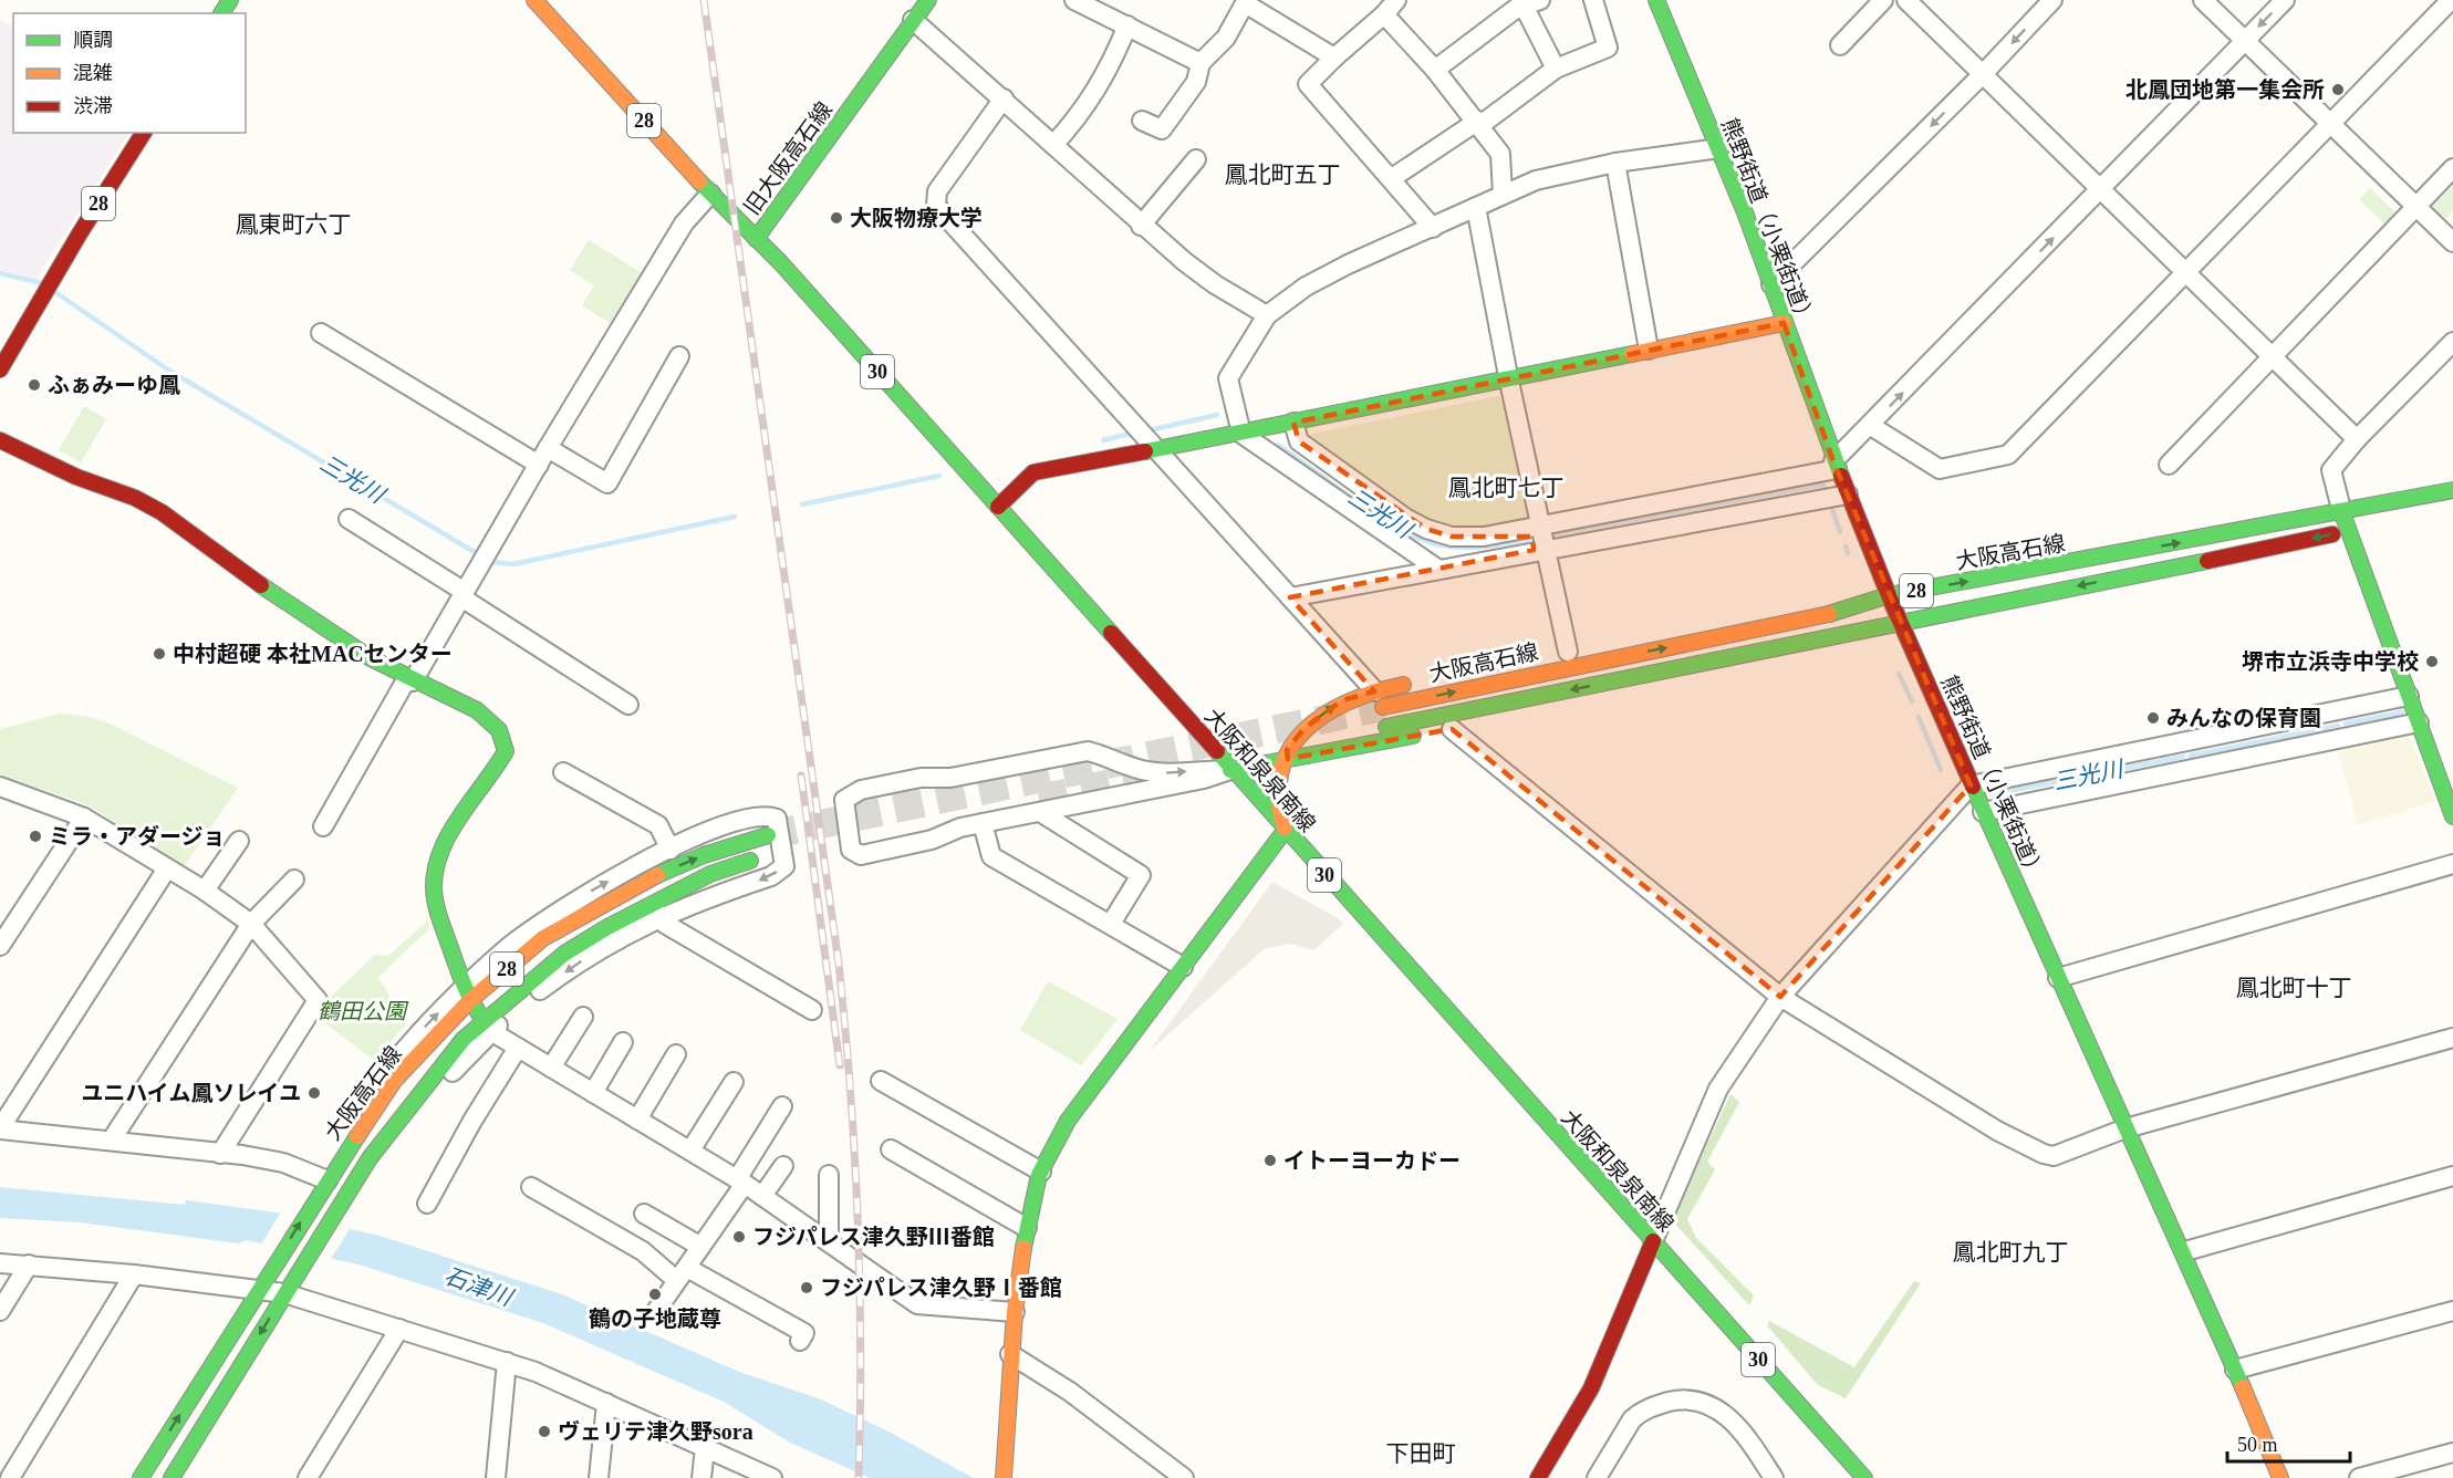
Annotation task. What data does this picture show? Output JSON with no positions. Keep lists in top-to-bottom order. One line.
{"streets":{"main road":["28","旧大阪高石線","熊野街道（小栗街道）","30","大阪高石線","大阪和泉泉南線"]},"crossings":[["旧大阪高石線","大阪和泉泉南線"],["熊野街道（小栗街道）","大阪高石線"]],"districts":["鳳北町五丁","鳳東町六丁","鳳北町七丁","鳳北町十丁","鳳北町九丁","下田町"],"water":["三光川","石津川"],"parks":["鶴田公園"],"places":["北鳳団地第一集会所","大阪物療大学","ふぁみーゆ鳳","中村超硬 本社MACセンター","堺市立浜寺中学校","みんなの保育園","ミラ・アダージョ","ユニハイム鳳ソレイユ","イトーヨーカドー","フジパレス津久野Ⅲ番館","フジパレス津久野Ⅰ番館","鶴の子地蔵尊","ヴェリテ津久野sora"],"legend":["順調","混雑","渋滞"],"scale_bar":"50 m"}
